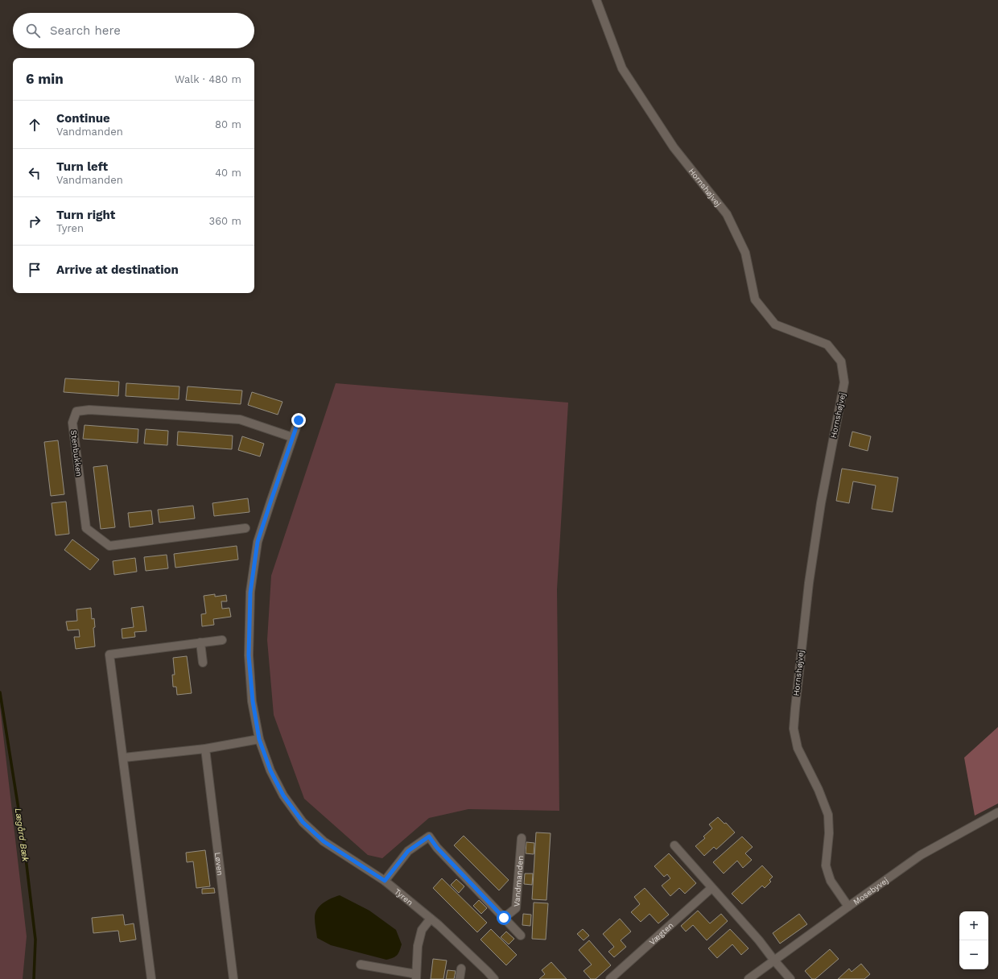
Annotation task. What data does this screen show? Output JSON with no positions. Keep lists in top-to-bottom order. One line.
{"streets":{"street":["Hornshøjvej","Stenbukken","Løven","Vandmanden","Mosebyvej","Tyren","Vægten"]},"crossings":[["Hornshøjvej","Mosebyvej"],["Stenbukken","Tyren"]],"water":["Lægård Bæk"],"page":{"search":"Search here","heading":["6 min","Walk · 480 m"],"list":[["Continue","Vandmanden","80 m"],["Turn left","Vandmanden","40 m"],["Turn right","Tyren","360 m"],"Arrive at destination"],"map_buttons":["+","−"]}}
